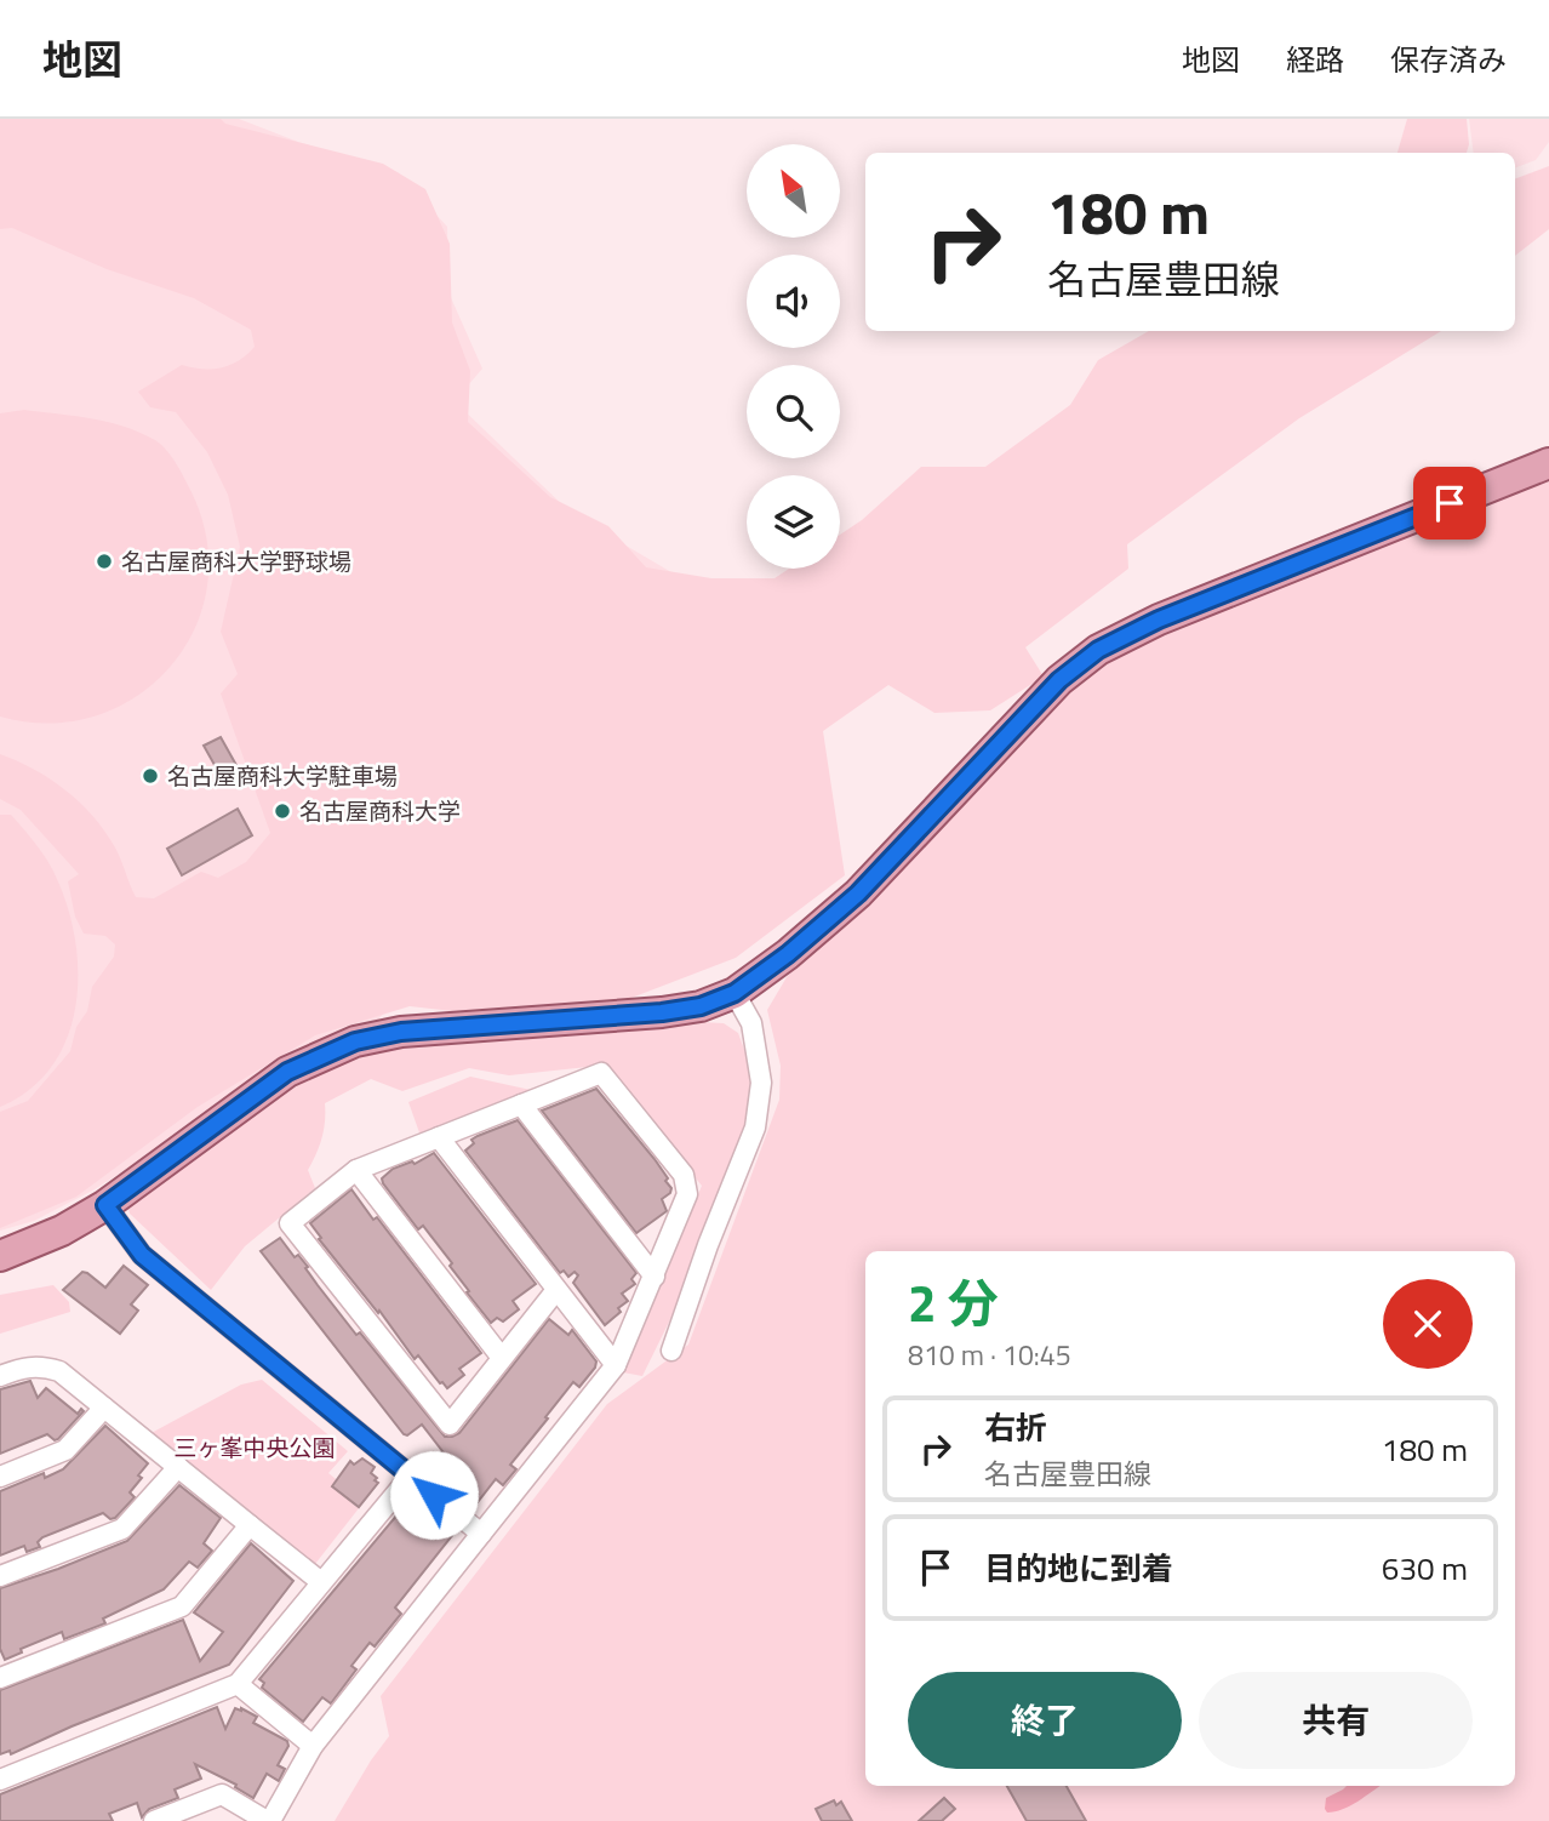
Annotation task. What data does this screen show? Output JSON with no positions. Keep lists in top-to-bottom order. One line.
{"parks":["三ヶ峯中央公園"],"places":["名古屋商科大学野球場","名古屋商科大学駐車場","名古屋商科大学"],"north":"top left","page":{"header":"地図","nav":["地図","経路","保存済み"],"turn":["180 m","名古屋豊田線"],"heading":["2 分","810 m · 10:45"],"list":[{"name":"右折","note":"名古屋豊田線","value":"180 m"},{"name":"目的地に到着","value":"630 m"}],"buttons":["終了","共有"]}}
